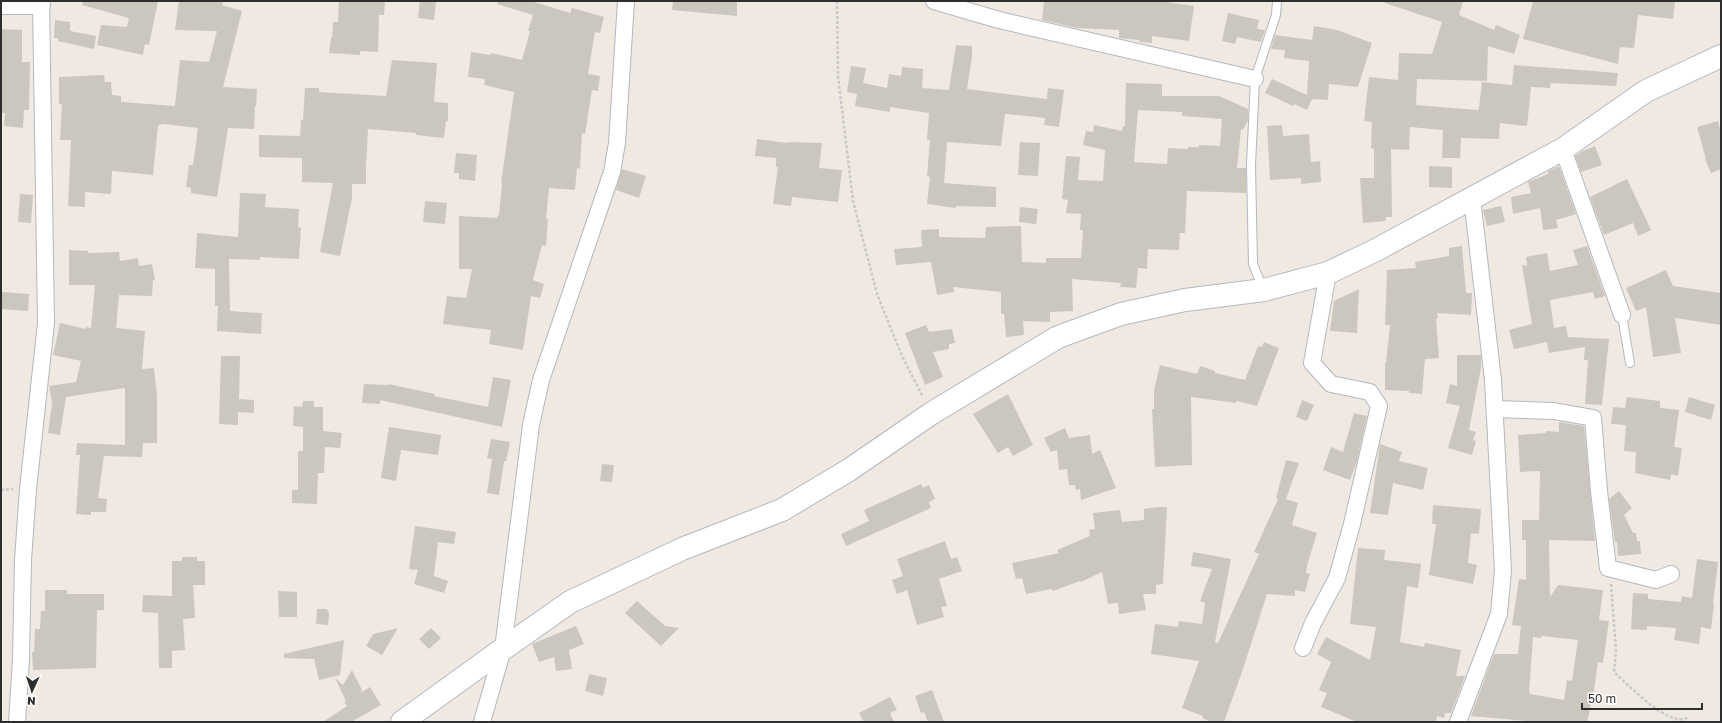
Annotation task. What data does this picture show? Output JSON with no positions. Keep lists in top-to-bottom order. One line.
{"scale_bar":"50 m","north":"bottom"}
